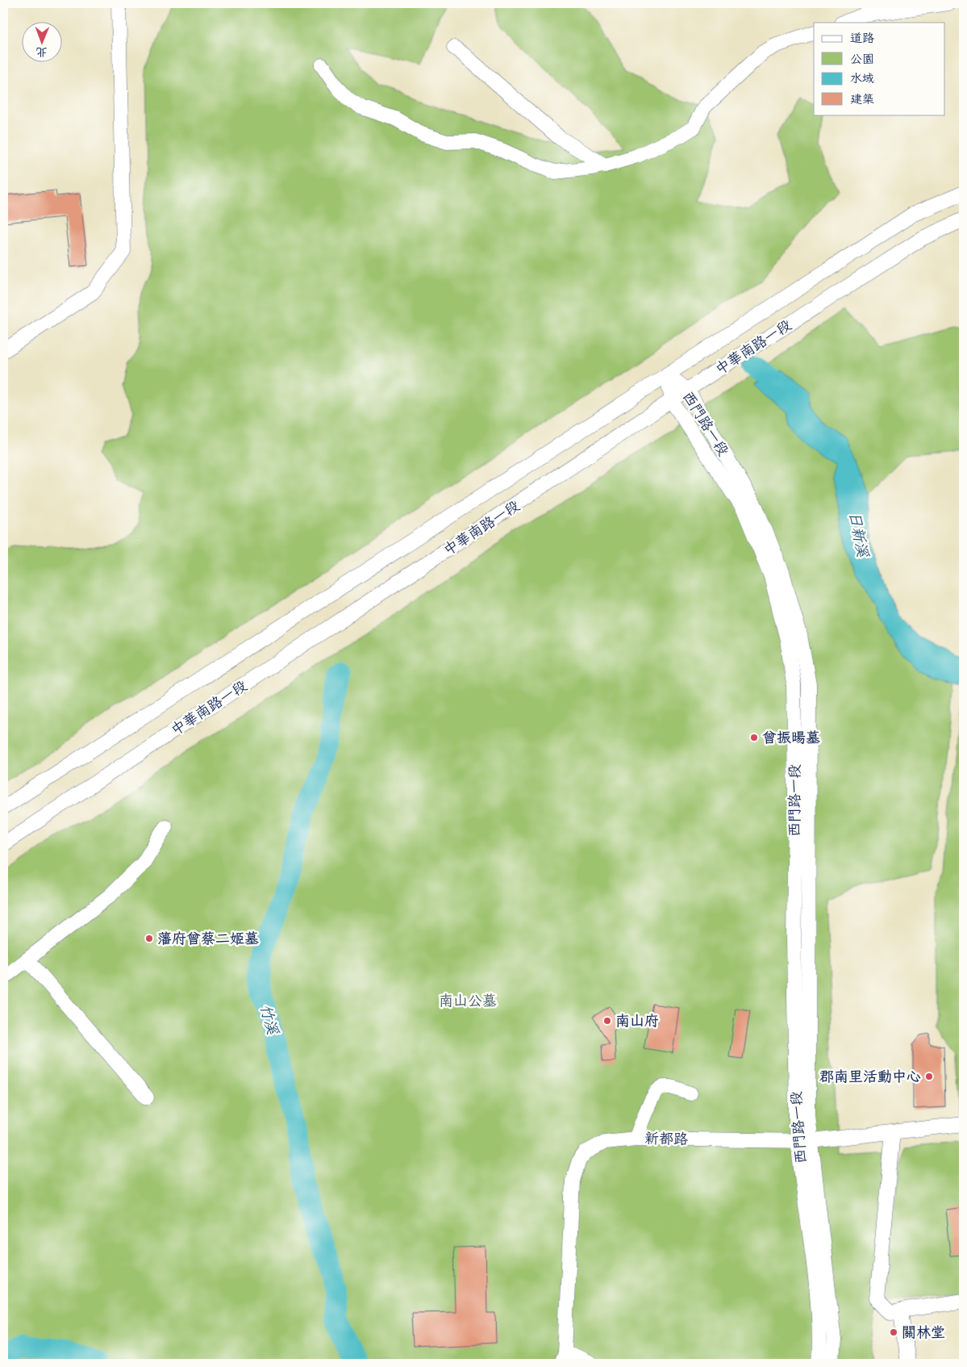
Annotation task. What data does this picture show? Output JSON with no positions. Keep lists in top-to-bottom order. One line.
{"streets":{"street":["中華南路一段","西門路一段","新都路"]},"crossings":[["中華南路一段","西門路一段"],["西門路一段","新都路"]],"water":["日新溪","竹溪"],"parks":["南山公墓"],"places":["曾振暘墓","藩府曾蔡二姬墓","南山府","郡南里活動中心","關林堂"],"legend":["道路","公園","水域","建築"],"north":"bottom"}
